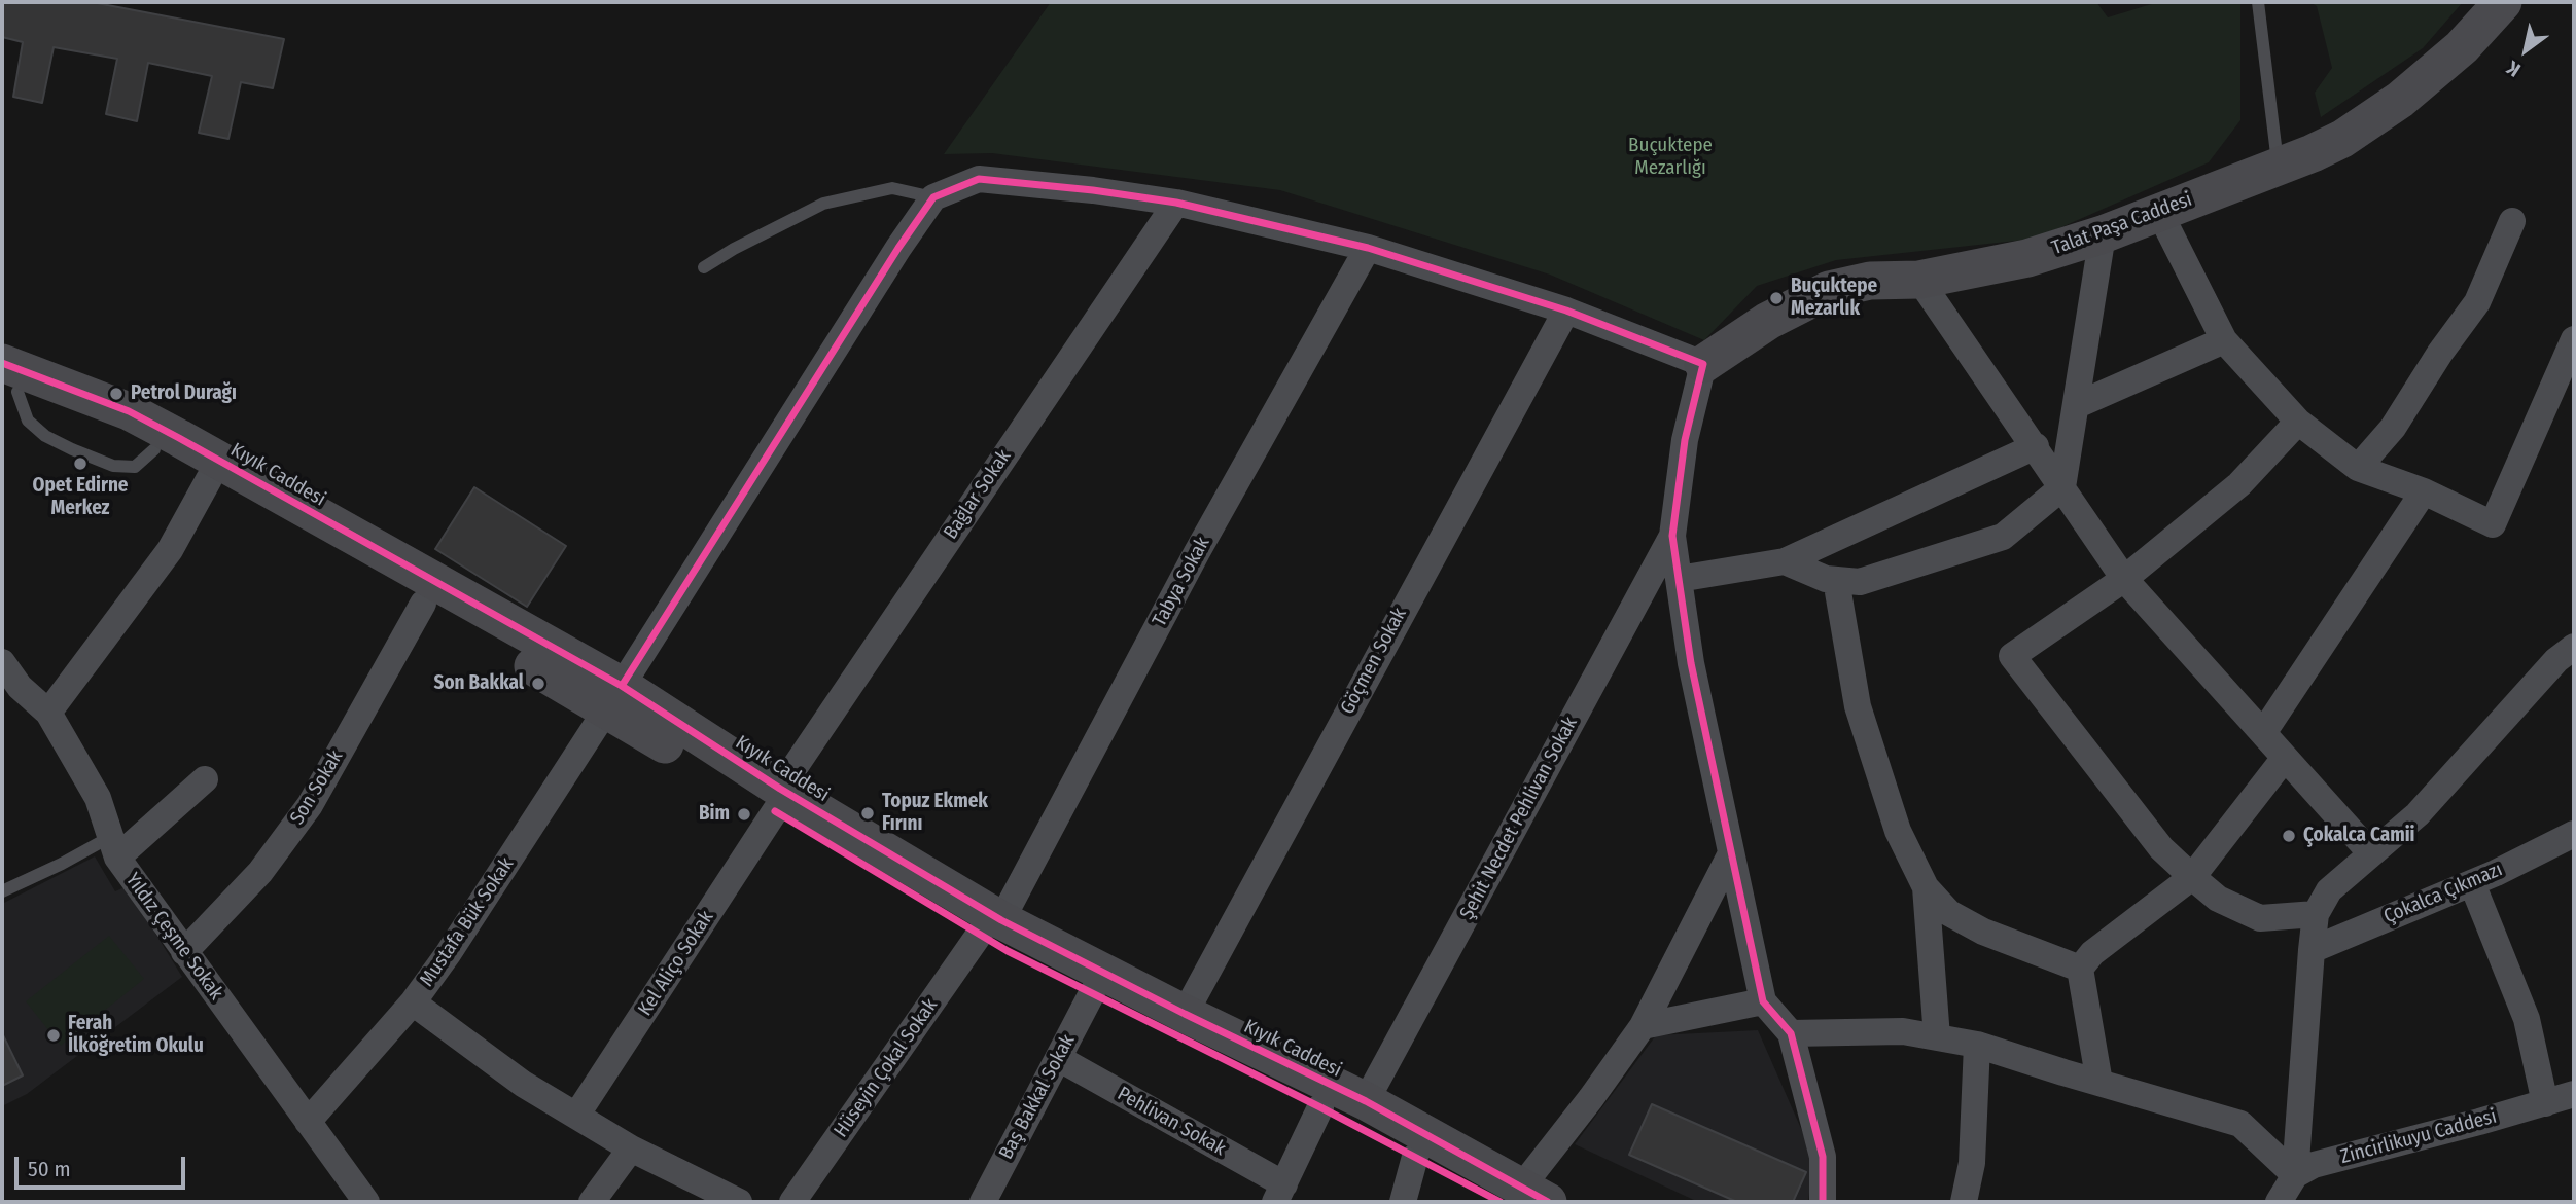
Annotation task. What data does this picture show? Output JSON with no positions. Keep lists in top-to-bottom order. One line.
{"streets":{"main road":["Talat Paşa Caddesi","Kıyık Caddesi"],"street":["Bağlar Sokak","Tabya Sokak","Göçmen Sokak","Son Sokak","Şehit Necdet Pehlivan Sokak","Çokalca Çıkmazı","Mustafa Bük Sokak","Yıldız Çeşme Sokak","Kel Aliço Sokak","Hüseyin Çokal Sokak","Baş Bakkal Sokak","Pehlivan Sokak","Zincirlikuyu Caddesi"]},"crossings":[["Kıyık Caddesi","Bağlar Sokak"],["Kıyık Caddesi","Tabya Sokak"],["Kıyık Caddesi","Göçmen Sokak"],["Kıyık Caddesi","Son Sokak"],["Kıyık Caddesi","Şehit Necdet Pehlivan Sokak"],["Kıyık Caddesi","Mustafa Bük Sokak"],["Kıyık Caddesi","Kel Aliço Sokak"],["Kıyık Caddesi","Hüseyin Çokal Sokak"],["Kıyık Caddesi","Baş Bakkal Sokak"],["Bağlar Sokak","Kel Aliço Sokak"],["Tabya Sokak","Hüseyin Çokal Sokak"],["Son Sokak","Yıldız Çeşme Sokak"],["Mustafa Bük Sokak","Yıldız Çeşme Sokak"],["Baş Bakkal Sokak","Pehlivan Sokak"]],"parks":["Buçuktepe Mezarlığı"],"places":["Buçuktepe Mezarlık","Petrol Durağı","Opet Edirne Merkez","Son Bakkal","Topuz Ekmek Fırını","Bim","Çokalca Camii","Ferah İlköğretim Okulu"],"scale_bar":"50 m","north":"bottom left"}
